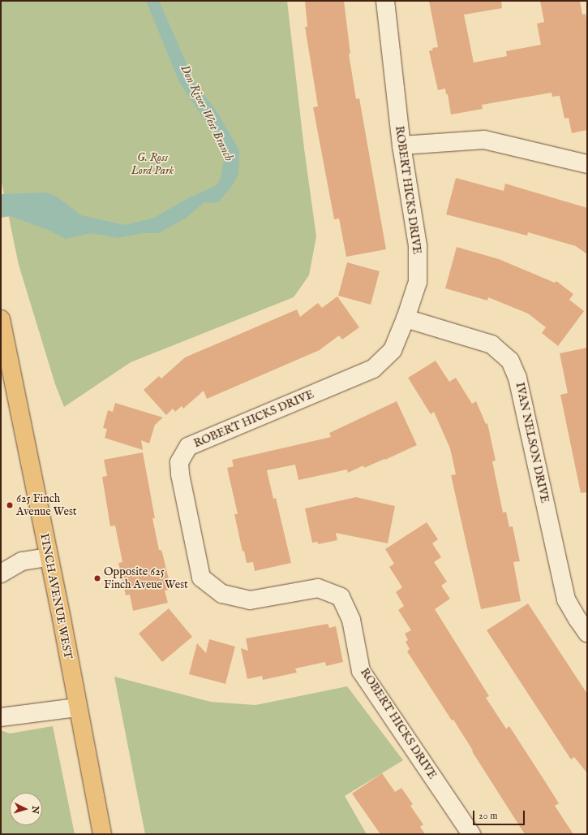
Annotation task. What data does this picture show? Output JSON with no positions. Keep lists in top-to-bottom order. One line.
{"streets":{"main road":["FINCH AVENUE WEST"],"street":["ROBERT HICKS DRIVE","IVAN NELSON DRIVE"]},"crossings":[["ROBERT HICKS DRIVE","IVAN NELSON DRIVE"]],"water":["Don River West Branch"],"parks":["G. Ross Lord Park"],"places":["625 Finch Avenue West","Opposite 625 Finch Aveue West"],"scale_bar":"20 m","north":"right"}
